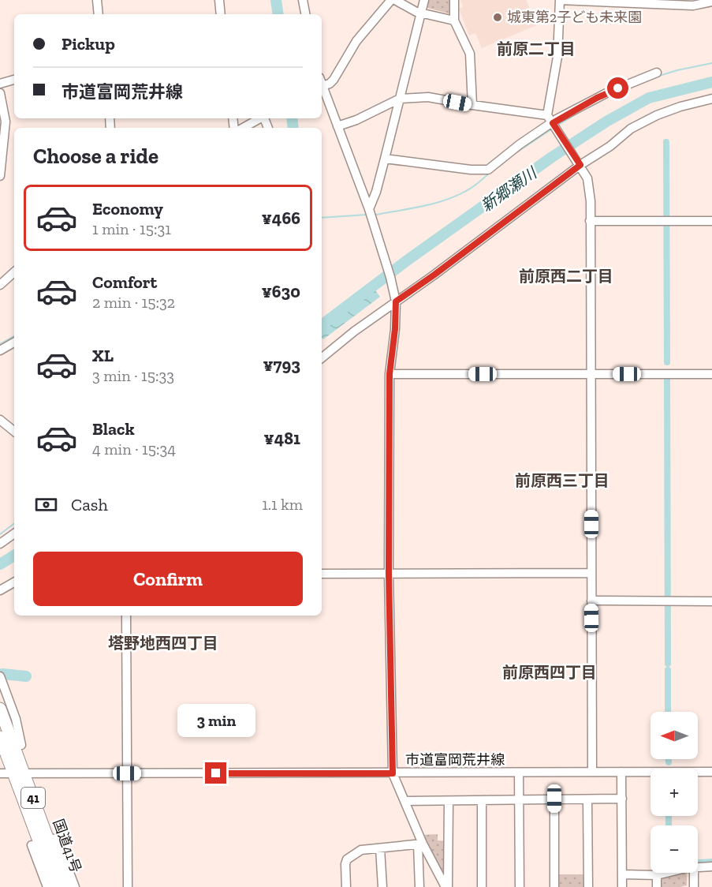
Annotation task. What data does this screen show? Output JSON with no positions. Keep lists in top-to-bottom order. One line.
{"streets":{"highway":["41","国道41号"],"street":["市道富岡荒井線"]},"crossings":[["市道富岡荒井線","国道41号"]],"districts":["前原二丁目","前原西二丁目","前原西三丁目","塔野地西四丁目","前原西四丁目"],"water":["新郷瀬川"],"places":["城東第2子ども未来園"],"north":"left","page":{"banner":["Pickup","市道富岡荒井線"],"heading":"Choose a ride","list":[{"name":"Economy","note":"1 min · 15:31","value":"¥466"},{"name":"Comfort","note":"2 min · 15:32","value":"¥630"},{"name":"XL","note":"3 min · 15:33","value":"¥793"},{"name":"Black","note":"4 min · 15:34","value":"¥481"}],"pay":["Cash","1.1 km"],"buttons":"Confirm","bubble":"3 min","map_buttons":["+","−"]}}
